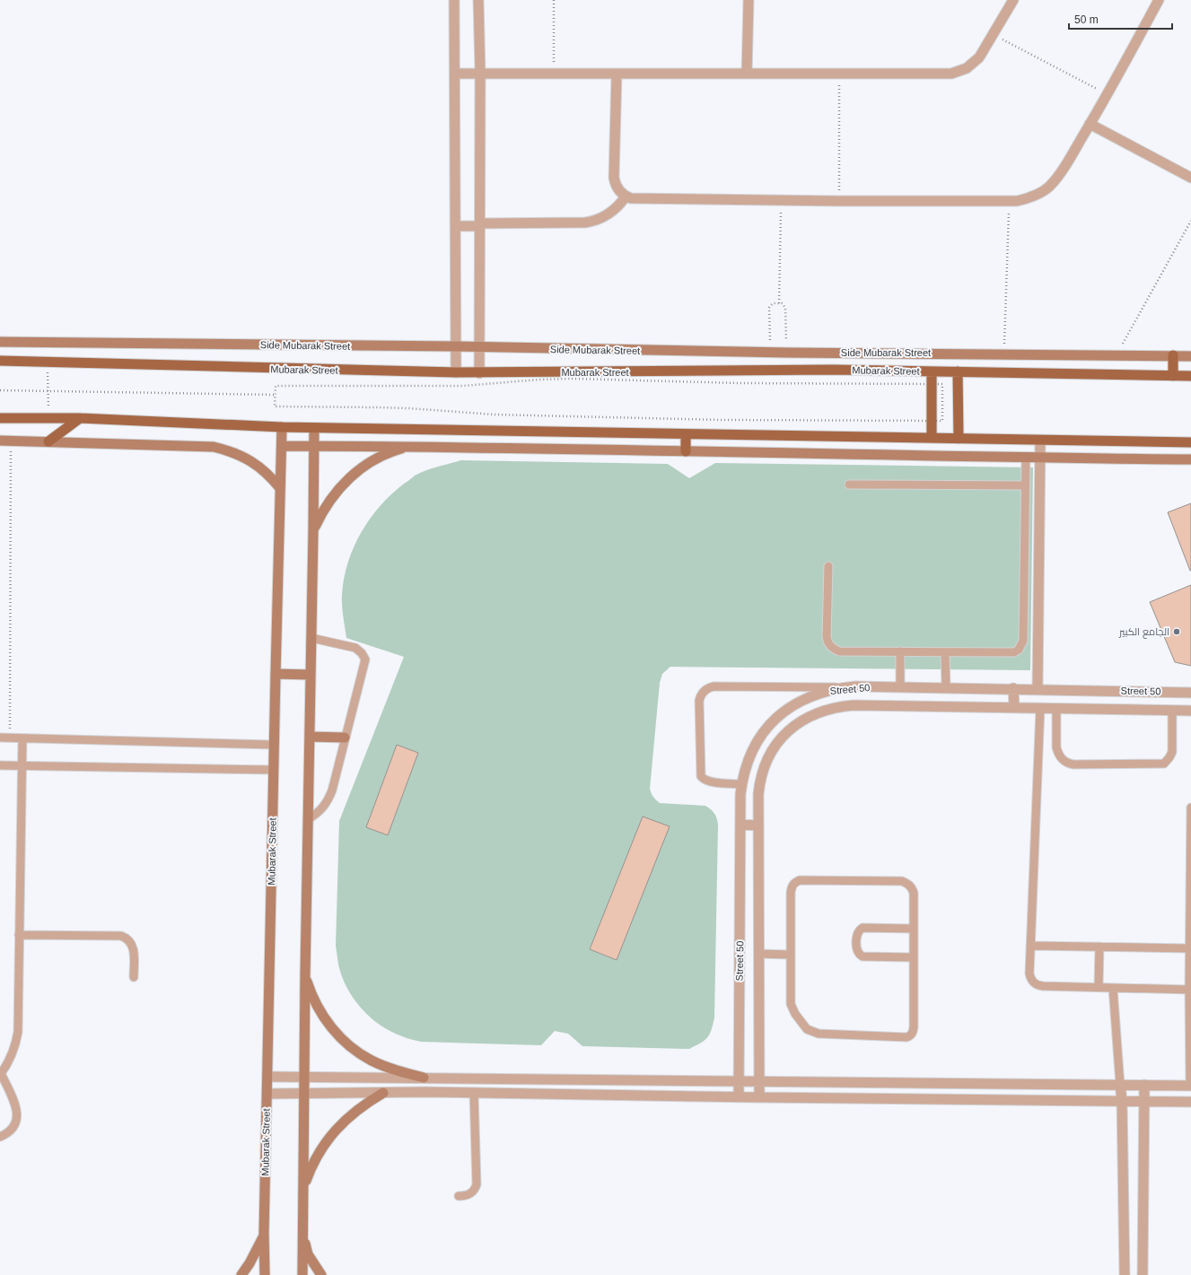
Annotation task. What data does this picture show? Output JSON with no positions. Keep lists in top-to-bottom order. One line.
{"streets":{"main road":["Side Mubarak Street","Mubarak Street"],"street":["Street 50"]},"places":["الجامع الكبير"],"scale_bar":"50 m"}
